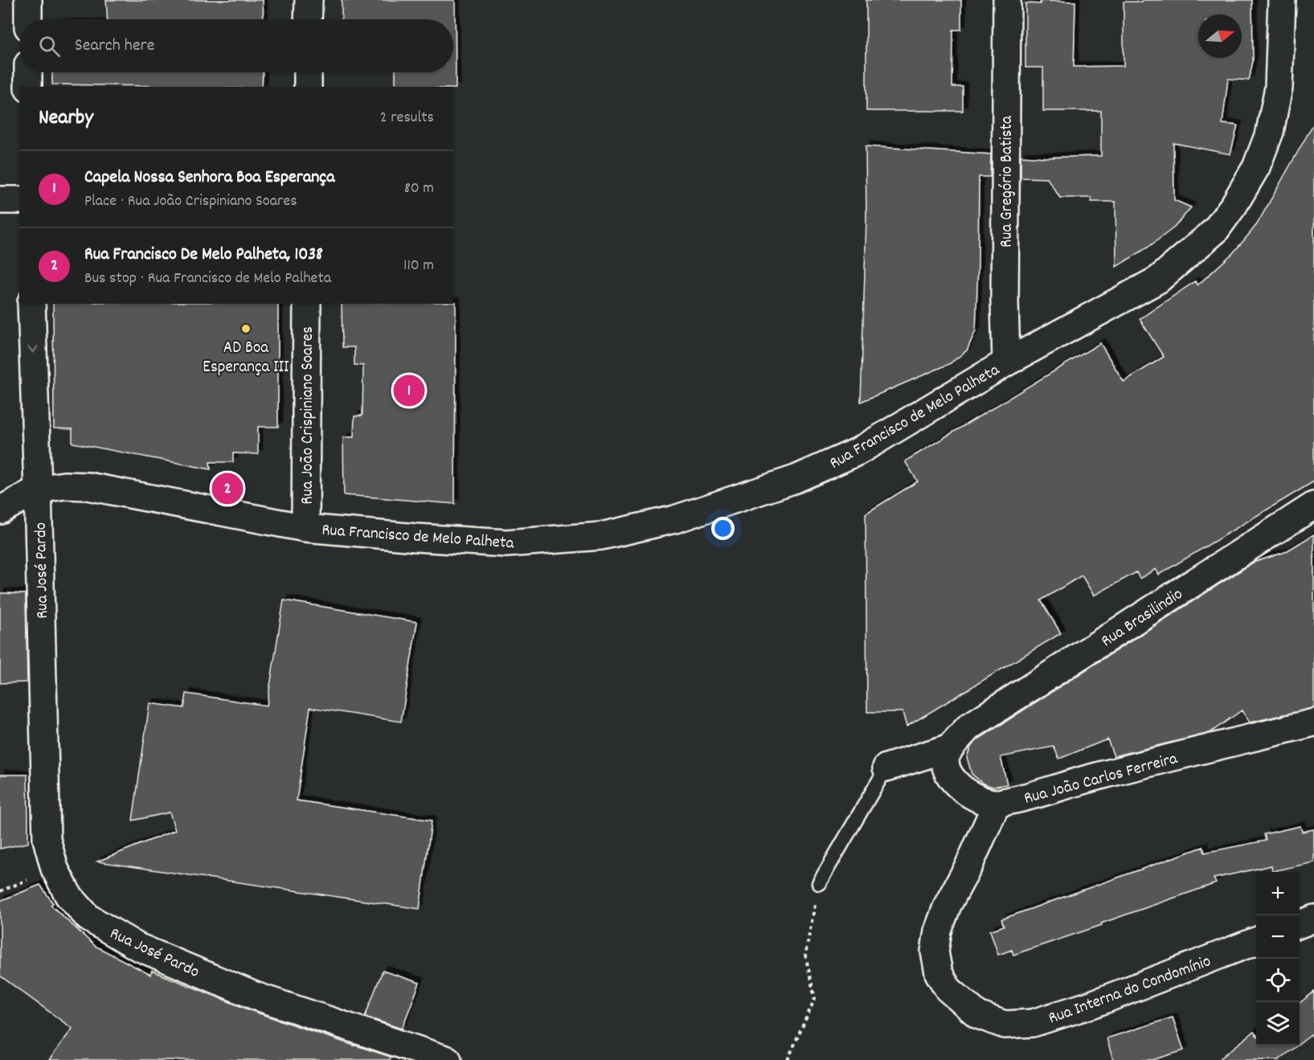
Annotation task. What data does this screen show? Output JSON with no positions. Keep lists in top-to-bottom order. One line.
{"streets":{"street":["Rua Gregório Batista","Rua João Crispiniano Soares","Rua Francisco de Melo Palheta","Rua José Pardo","Rua Brasilindio","Rua João Carlos Ferreira","Rua Interna do Condomínio"]},"crossings":[["Rua Gregório Batista","Rua Francisco de Melo Palheta"],["Rua João Crispiniano Soares","Rua Francisco de Melo Palheta"],["Rua Francisco de Melo Palheta","Rua José Pardo"],["Rua João Carlos Ferreira","Rua Interna do Condomínio"]],"places":["AD Boa Esperança III"],"north":"right","page":{"search":"Search here","heading":["Nearby","2 results"],"list":[{"mark":"1","name":"Capela Nossa Senhora Boa Esperança","note":"Place · Rua João Crispiniano Soares","value":"80 m"},{"mark":"2","name":"Rua Francisco De Melo Palheta, 1038","note":"Bus stop · Rua Francisco de Melo Palheta","value":"110 m"}],"pins":["1","2"],"map_buttons":["+","−"]}}
